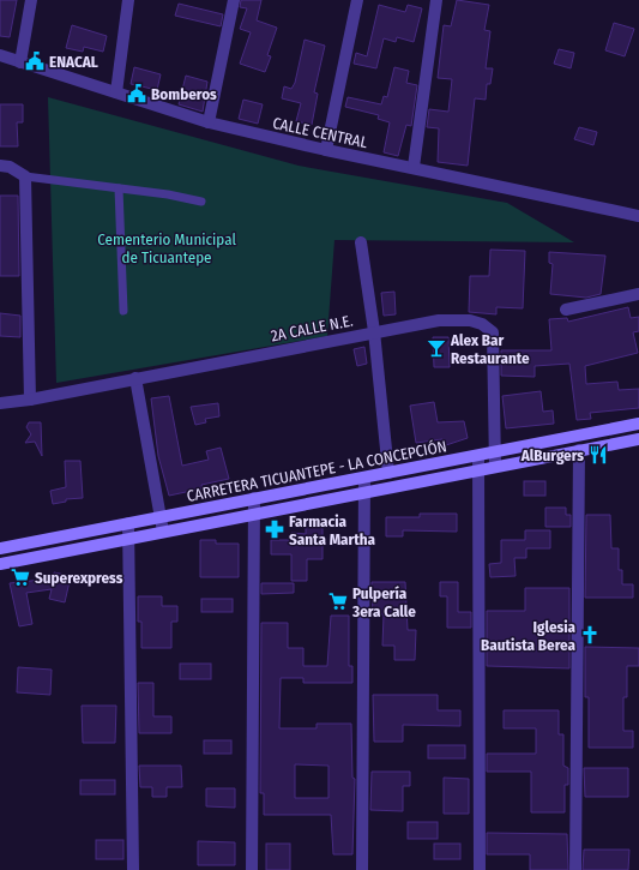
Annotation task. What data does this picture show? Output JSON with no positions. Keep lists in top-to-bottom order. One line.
{"streets":{"main road":["CARRETERA TICUANTEPE - LA CONCEPCIÓN"],"street":["CALLE CENTRAL","2A CALLE N.E."]},"crossings":[["2A CALLE N.E.","CARRETERA TICUANTEPE - LA CONCEPCIÓN"]],"parks":["Cementerio Municipal de Ticuantepe"],"places":{"public building":["ENACAL","Bomberos"],"bar":["Alex Bar Restaurante"],"restaurant":["AlBurgers"],"pharmacy":["Farmacia Santa Martha"],"supermarket":["Superexpress","Pulpería 3era Calle"],"church":["Iglesia Bautista Berea"]}}
